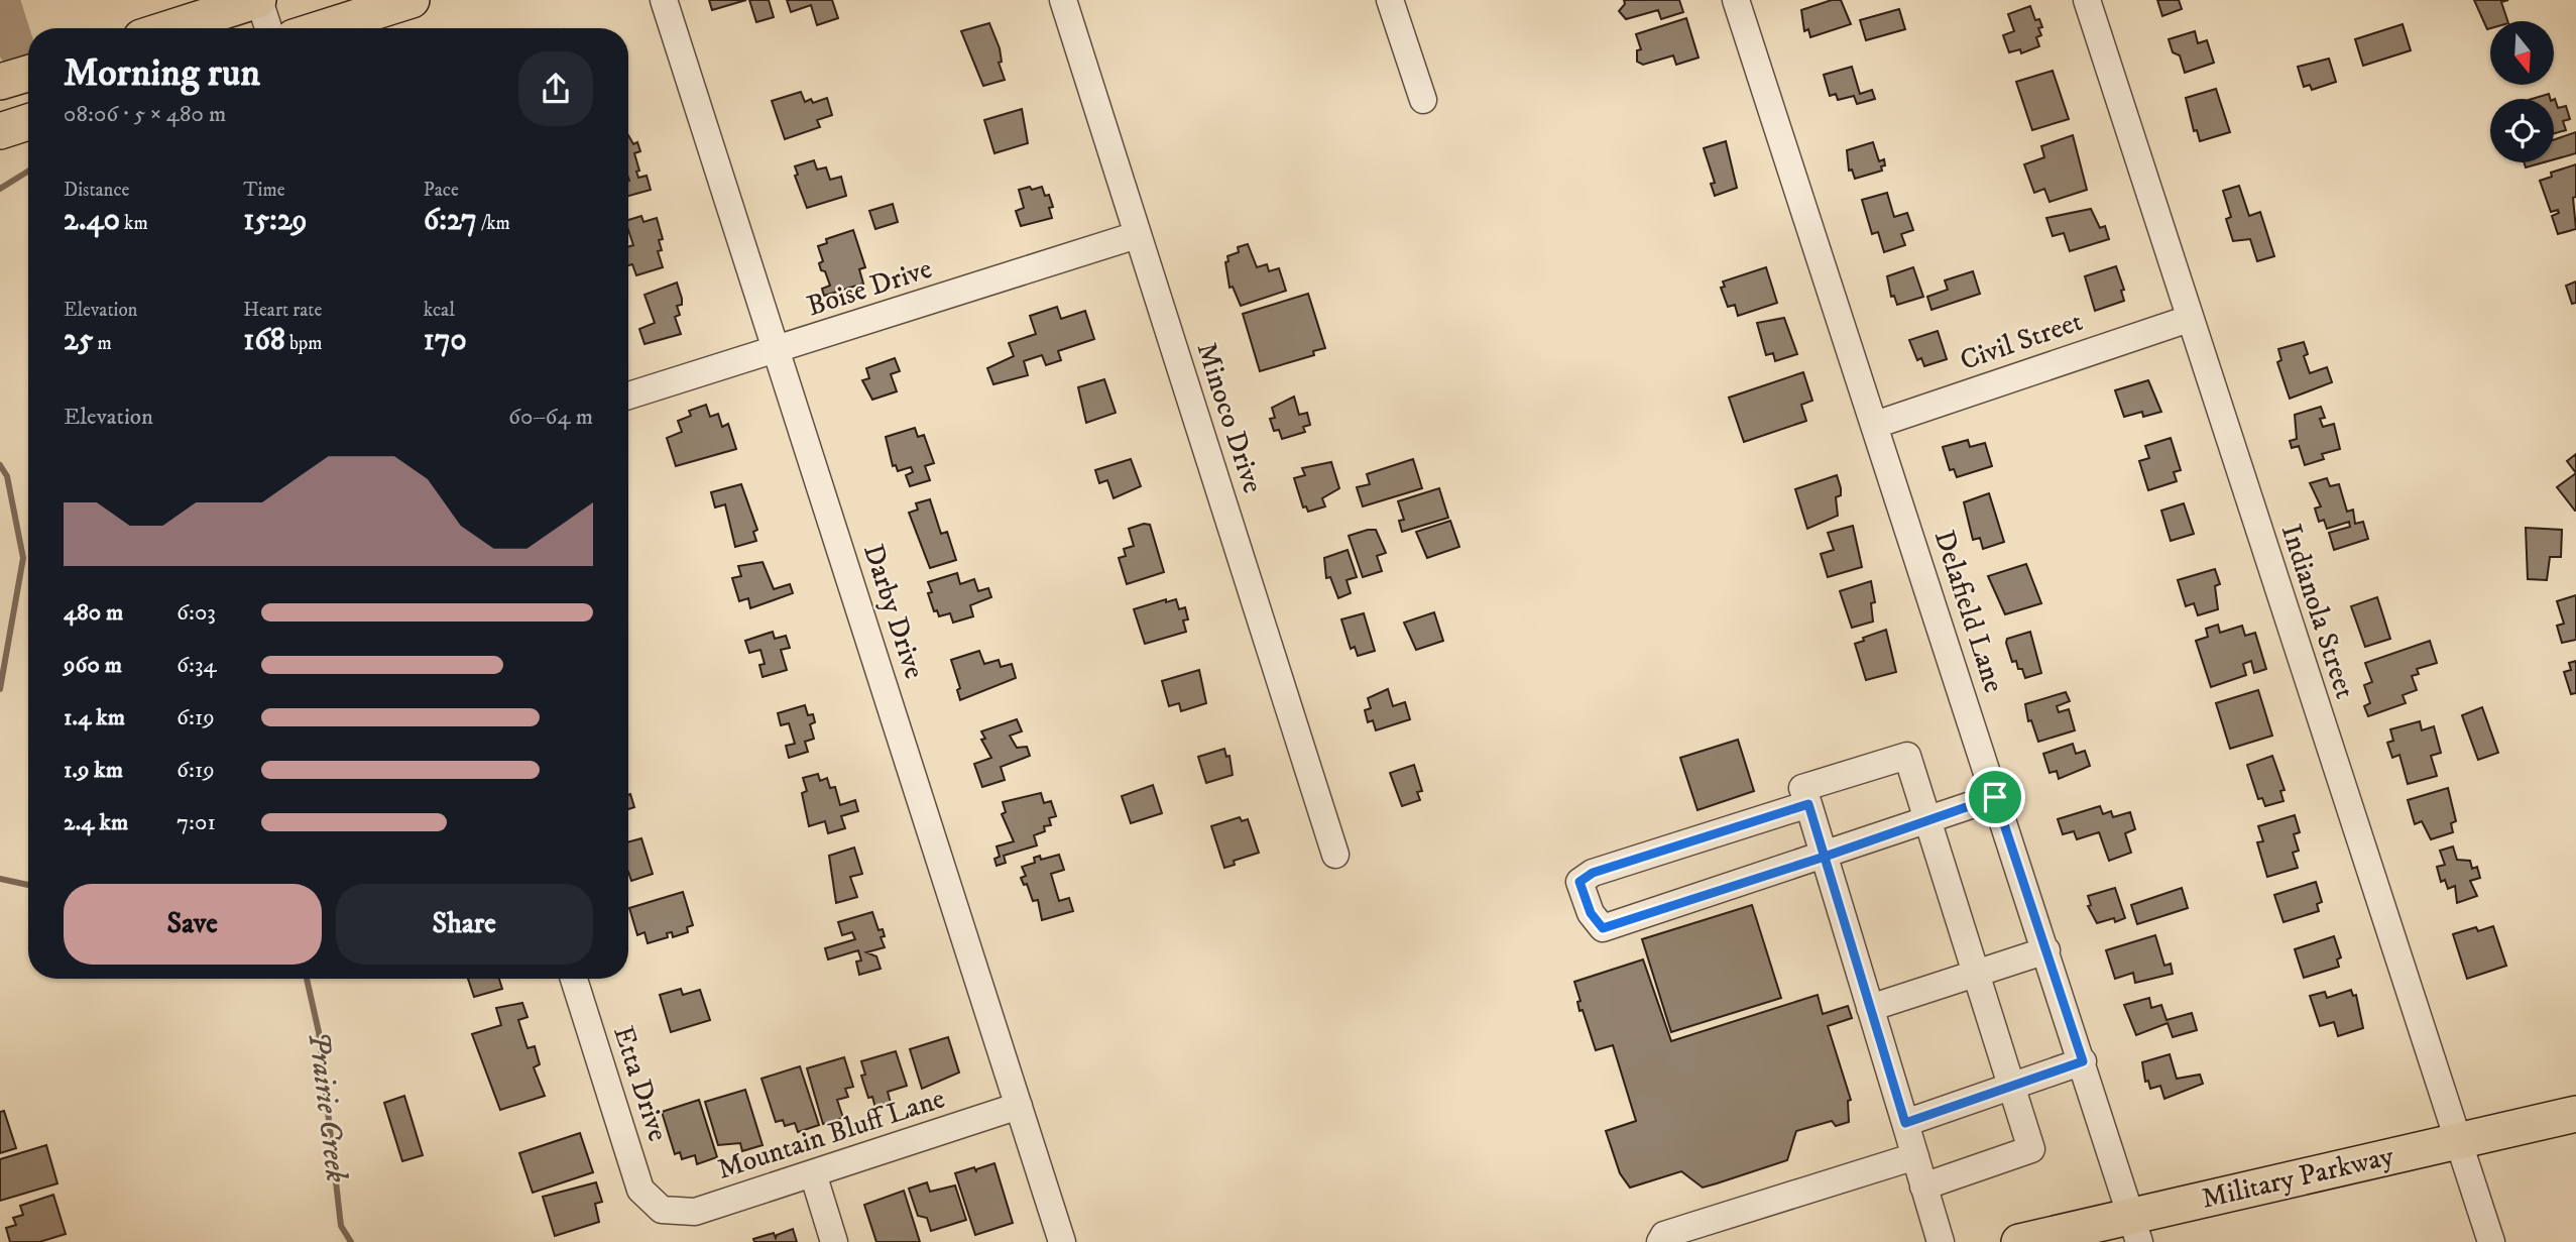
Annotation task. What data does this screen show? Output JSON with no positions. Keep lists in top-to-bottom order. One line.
{"streets":{"main road":["Military Parkway"],"street":["Boise Drive","Civil Street","Minoco Drive","Darby Drive","Delafield Lane","Indianola Street","Etta Drive","Mountain Bluff Lane"]},"crossings":[["Boise Drive","Minoco Drive"],["Boise Drive","Darby Drive"],["Civil Street","Delafield Lane"],["Civil Street","Indianola Street"],["Darby Drive","Mountain Bluff Lane"],["Delafield Lane","Military Parkway"],["Indianola Street","Military Parkway"],["Etta Drive","Mountain Bluff Lane"]],"water":["Prairie Creek"],"north":"bottom","page":{"heading":["Morning run","08:06 · 5 × 480 m"],"stats":[["Distance","2.40 km"],["Time","15:29"],["Pace","6:27 /km"],["Elevation","25 m"],["Heart rate","168 bpm"],["kcal","170"]],"chart":["Elevation","60–64 m"],"list":[{"name":"480 m","note":"6:03"},{"name":"960 m","note":"6:34"},{"name":"1.4 km","note":"6:19"},{"name":"1.9 km","note":"6:19"},{"name":"2.4 km","note":"7:01"}],"buttons":["Save","Share"]}}
